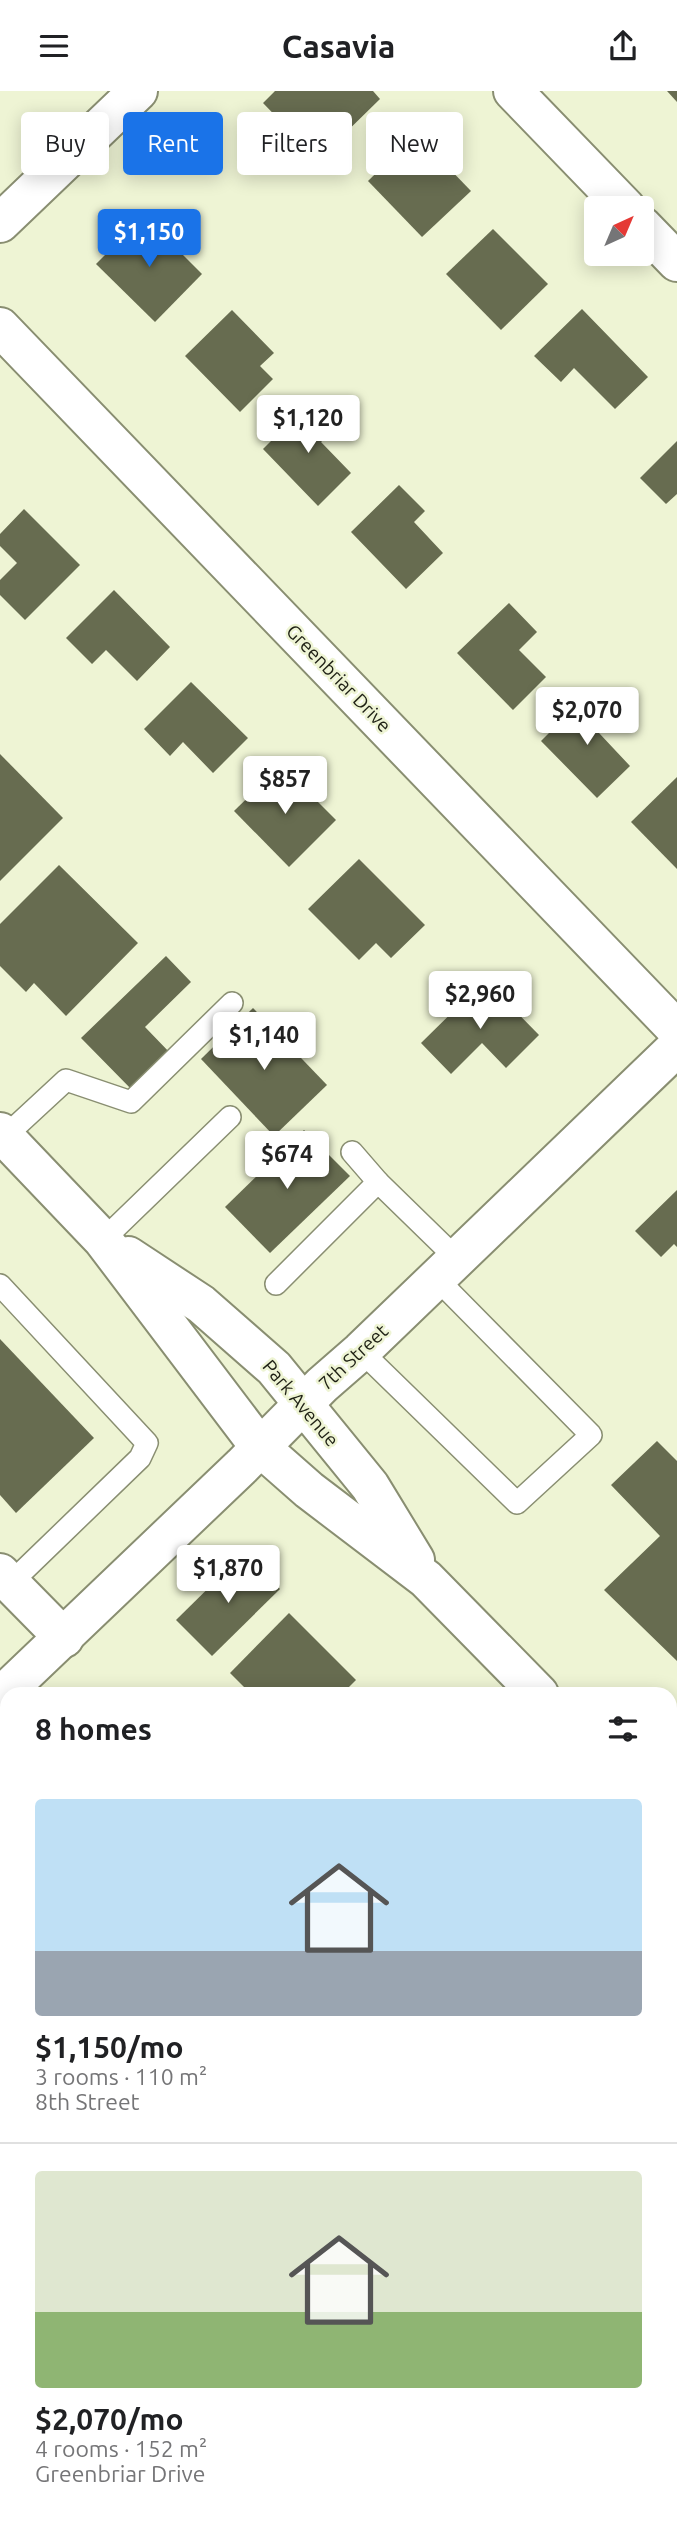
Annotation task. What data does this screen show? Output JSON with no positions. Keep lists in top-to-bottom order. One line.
{"streets":{"street":["Greenbriar Drive","7th Street","Park Avenue"]},"crossings":[["7th Street","Park Avenue"]],"north":"top right","page":{"header":"Casavia","chip":["Buy","Rent","Filters","New"],"price":["$1,150","$1,120","$2,070","$857","$2,960","$1,140","$674","$1,870"],"heading":"8 homes","list":[{"name":"$1,150/mo","note":"3 rooms · 110 m² · 8th Street"},{"name":"$2,070/mo","note":"4 rooms · 152 m² · Greenbriar Drive"}]}}
